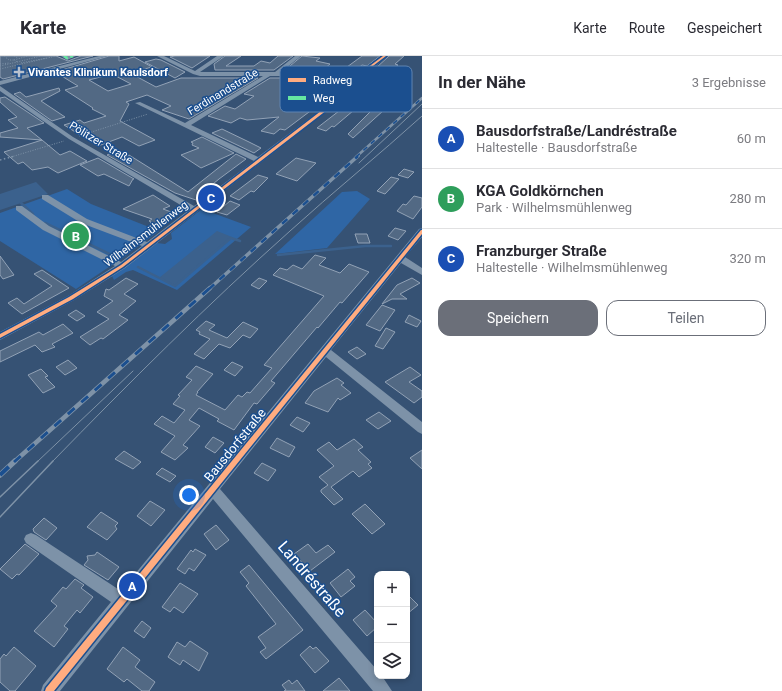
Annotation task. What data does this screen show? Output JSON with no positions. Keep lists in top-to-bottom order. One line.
{"streets":{"street":["Ferdinandstraße","Pölitzer Straße","Wilhelmsmühlenweg","Bausdorfstraße","Landréstraße"]},"crossings":[["Pölitzer Straße","Wilhelmsmühlenweg"],["Bausdorfstraße","Landréstraße"]],"places":{"health":["Vivantes Klinikum Kaulsdorf"]},"legend":["Radweg","Weg"],"page":{"header":"Karte","nav":["Karte","Route","Gespeichert"],"heading":["In der Nähe","3 Ergebnisse"],"list":[{"mark":"A","name":"Bausdorfstraße/Landréstraße","note":"Haltestelle · Bausdorfstraße","value":"60 m"},{"mark":"B","name":"KGA Goldkörnchen","note":"Park · Wilhelmsmühlenweg","value":"280 m"},{"mark":"C","name":"Franzburger Straße","note":"Haltestelle · Wilhelmsmühlenweg","value":"320 m"}],"pins":["C","B","A"],"buttons":["Speichern","Teilen"],"map_buttons":["+","−"]}}
